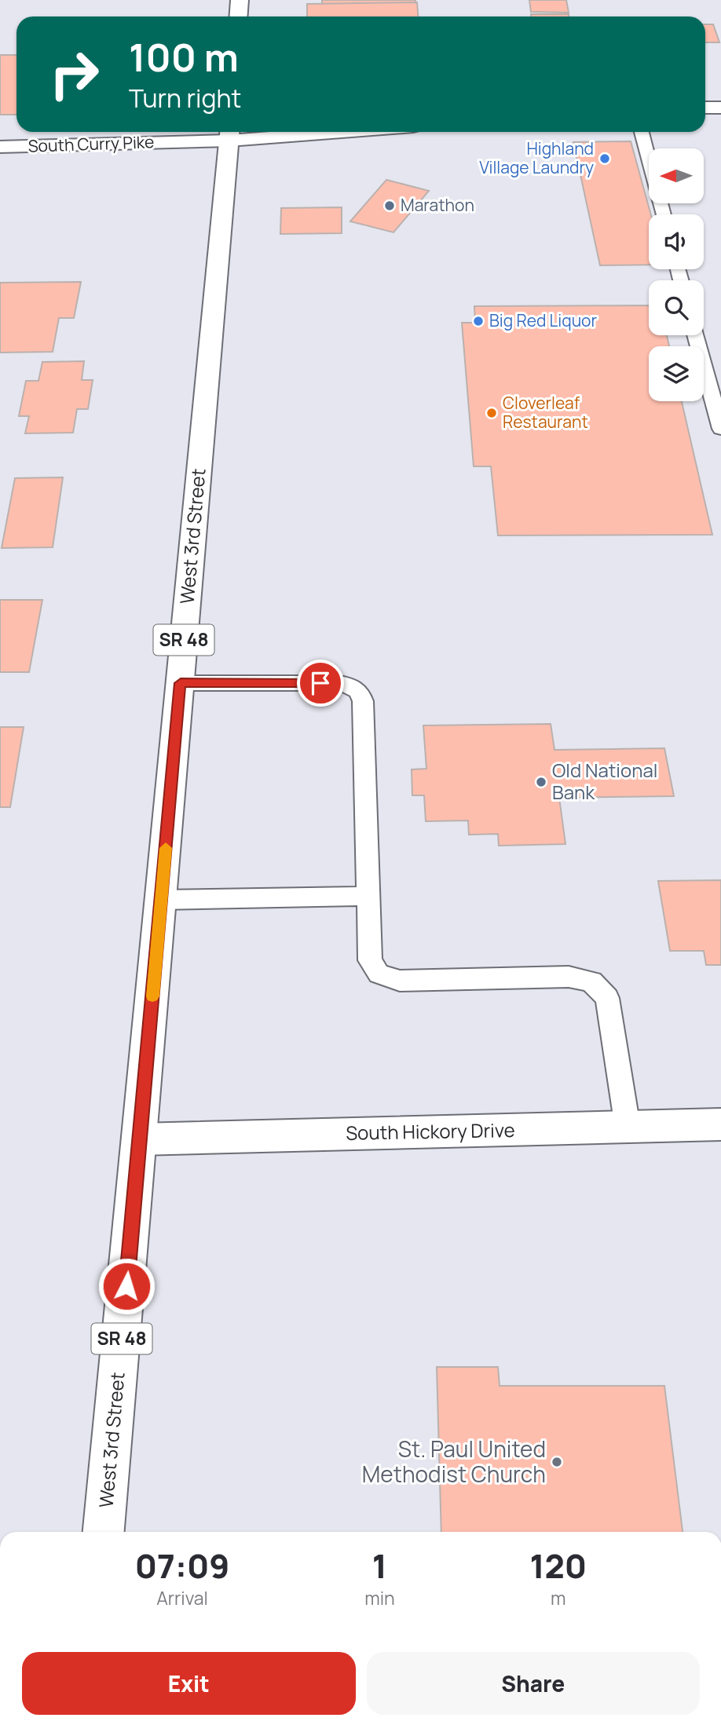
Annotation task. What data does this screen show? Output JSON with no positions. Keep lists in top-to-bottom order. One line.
{"streets":{"main road":["South Curry Pike","West 3rd Street","SR 48","South Hickory Drive"]},"crossings":[["South Curry Pike","West 3rd Street"],["West 3rd Street","South Hickory Drive"]],"places":["Highland Village Laundry","Marathon","Big Red Liquor","Cloverleaf Restaurant","Old National Bank","St. Paul United Methodist Church"],"north":"left","page":{"turn":["100 m","Turn right"],"eta":["07:09","Arrival","1","min","120","m"],"buttons":["Exit","Share"]}}
